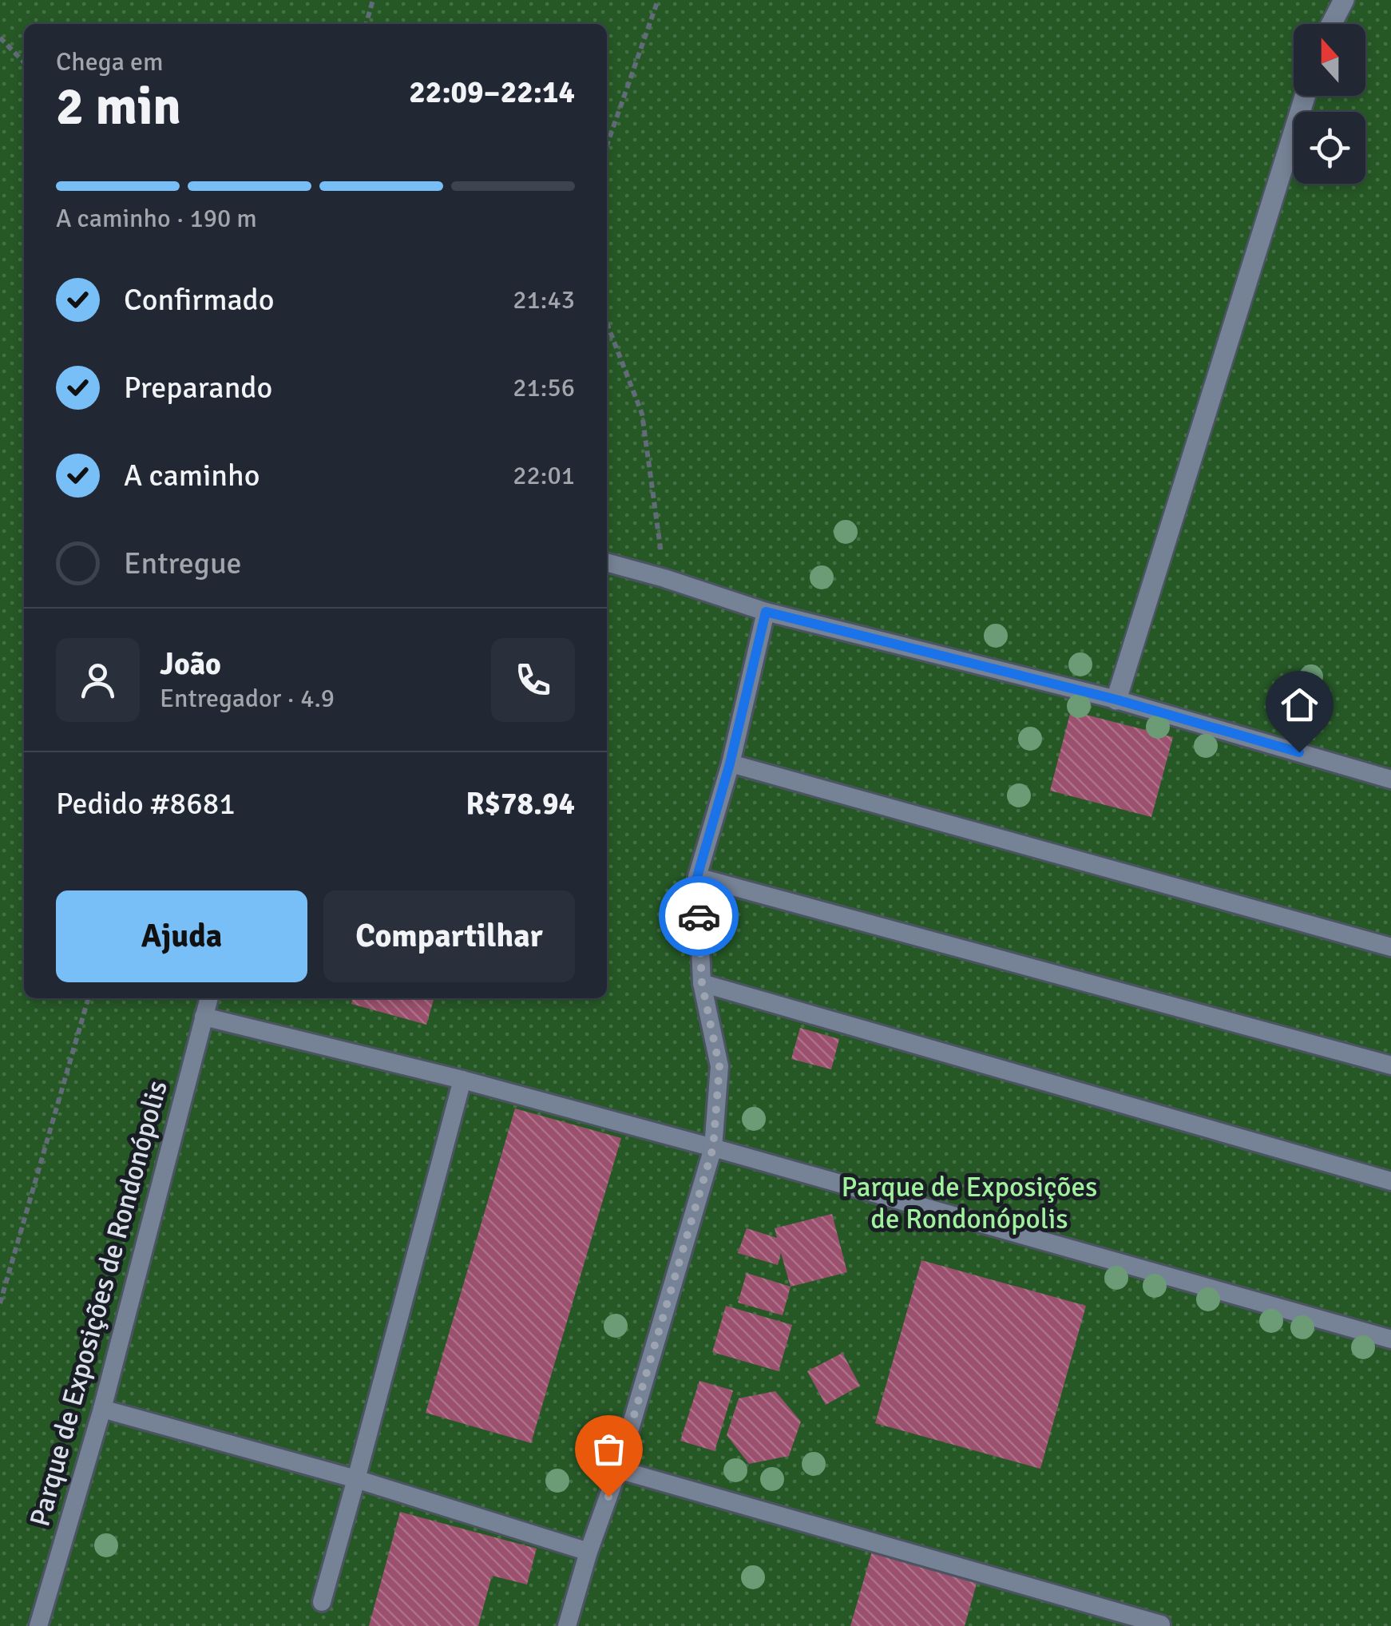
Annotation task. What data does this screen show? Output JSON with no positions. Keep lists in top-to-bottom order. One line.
{"streets":{"lane":["Parque de Exposições de Rondonópolis"]},"parks":["Parque de Exposições de Rondonópolis"],"north":"top","page":{"heading":["2 min","Chega em","22:09–22:14"],"panel":["João","Entregador · 4.9","Pedido #8681","R$78.94"],"bar":"A caminho · 190 m","list":[["Confirmado","21:43"],["Preparando","21:56"],["A caminho","22:01"],"Entregue"],"buttons":["Ajuda","Compartilhar"]}}
